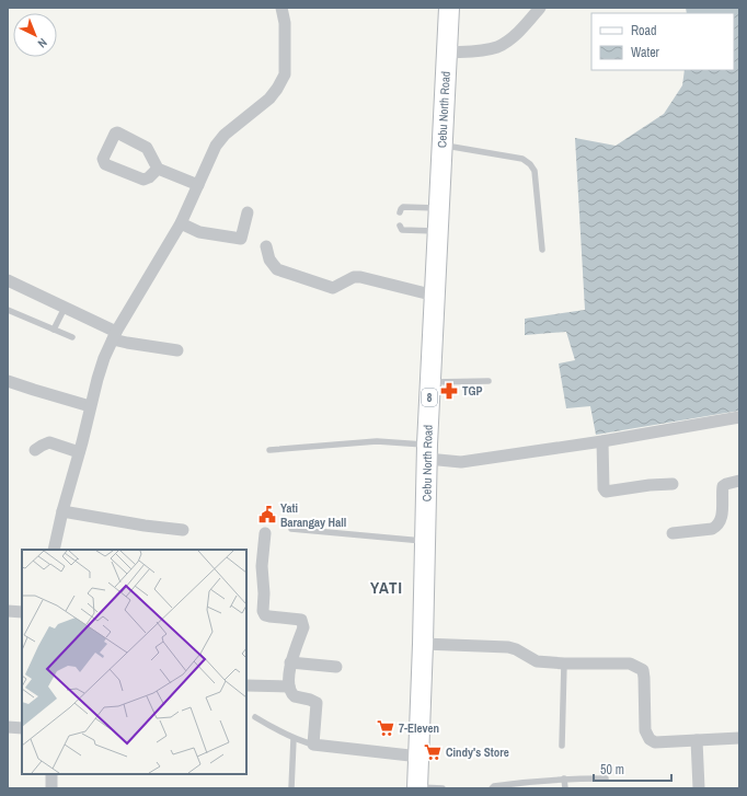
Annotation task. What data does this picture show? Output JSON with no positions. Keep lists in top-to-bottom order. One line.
{"streets":{"main road":["Cebu North Road","8"]},"districts":["YATI"],"places":{"pharmacy":["TGP"],"public building":["Yati Barangay Hall"],"supermarket":["7-Eleven","Cindy's Store"]},"legend":["Road","Water"],"scale_bar":"50 m","north":"bottom right"}
